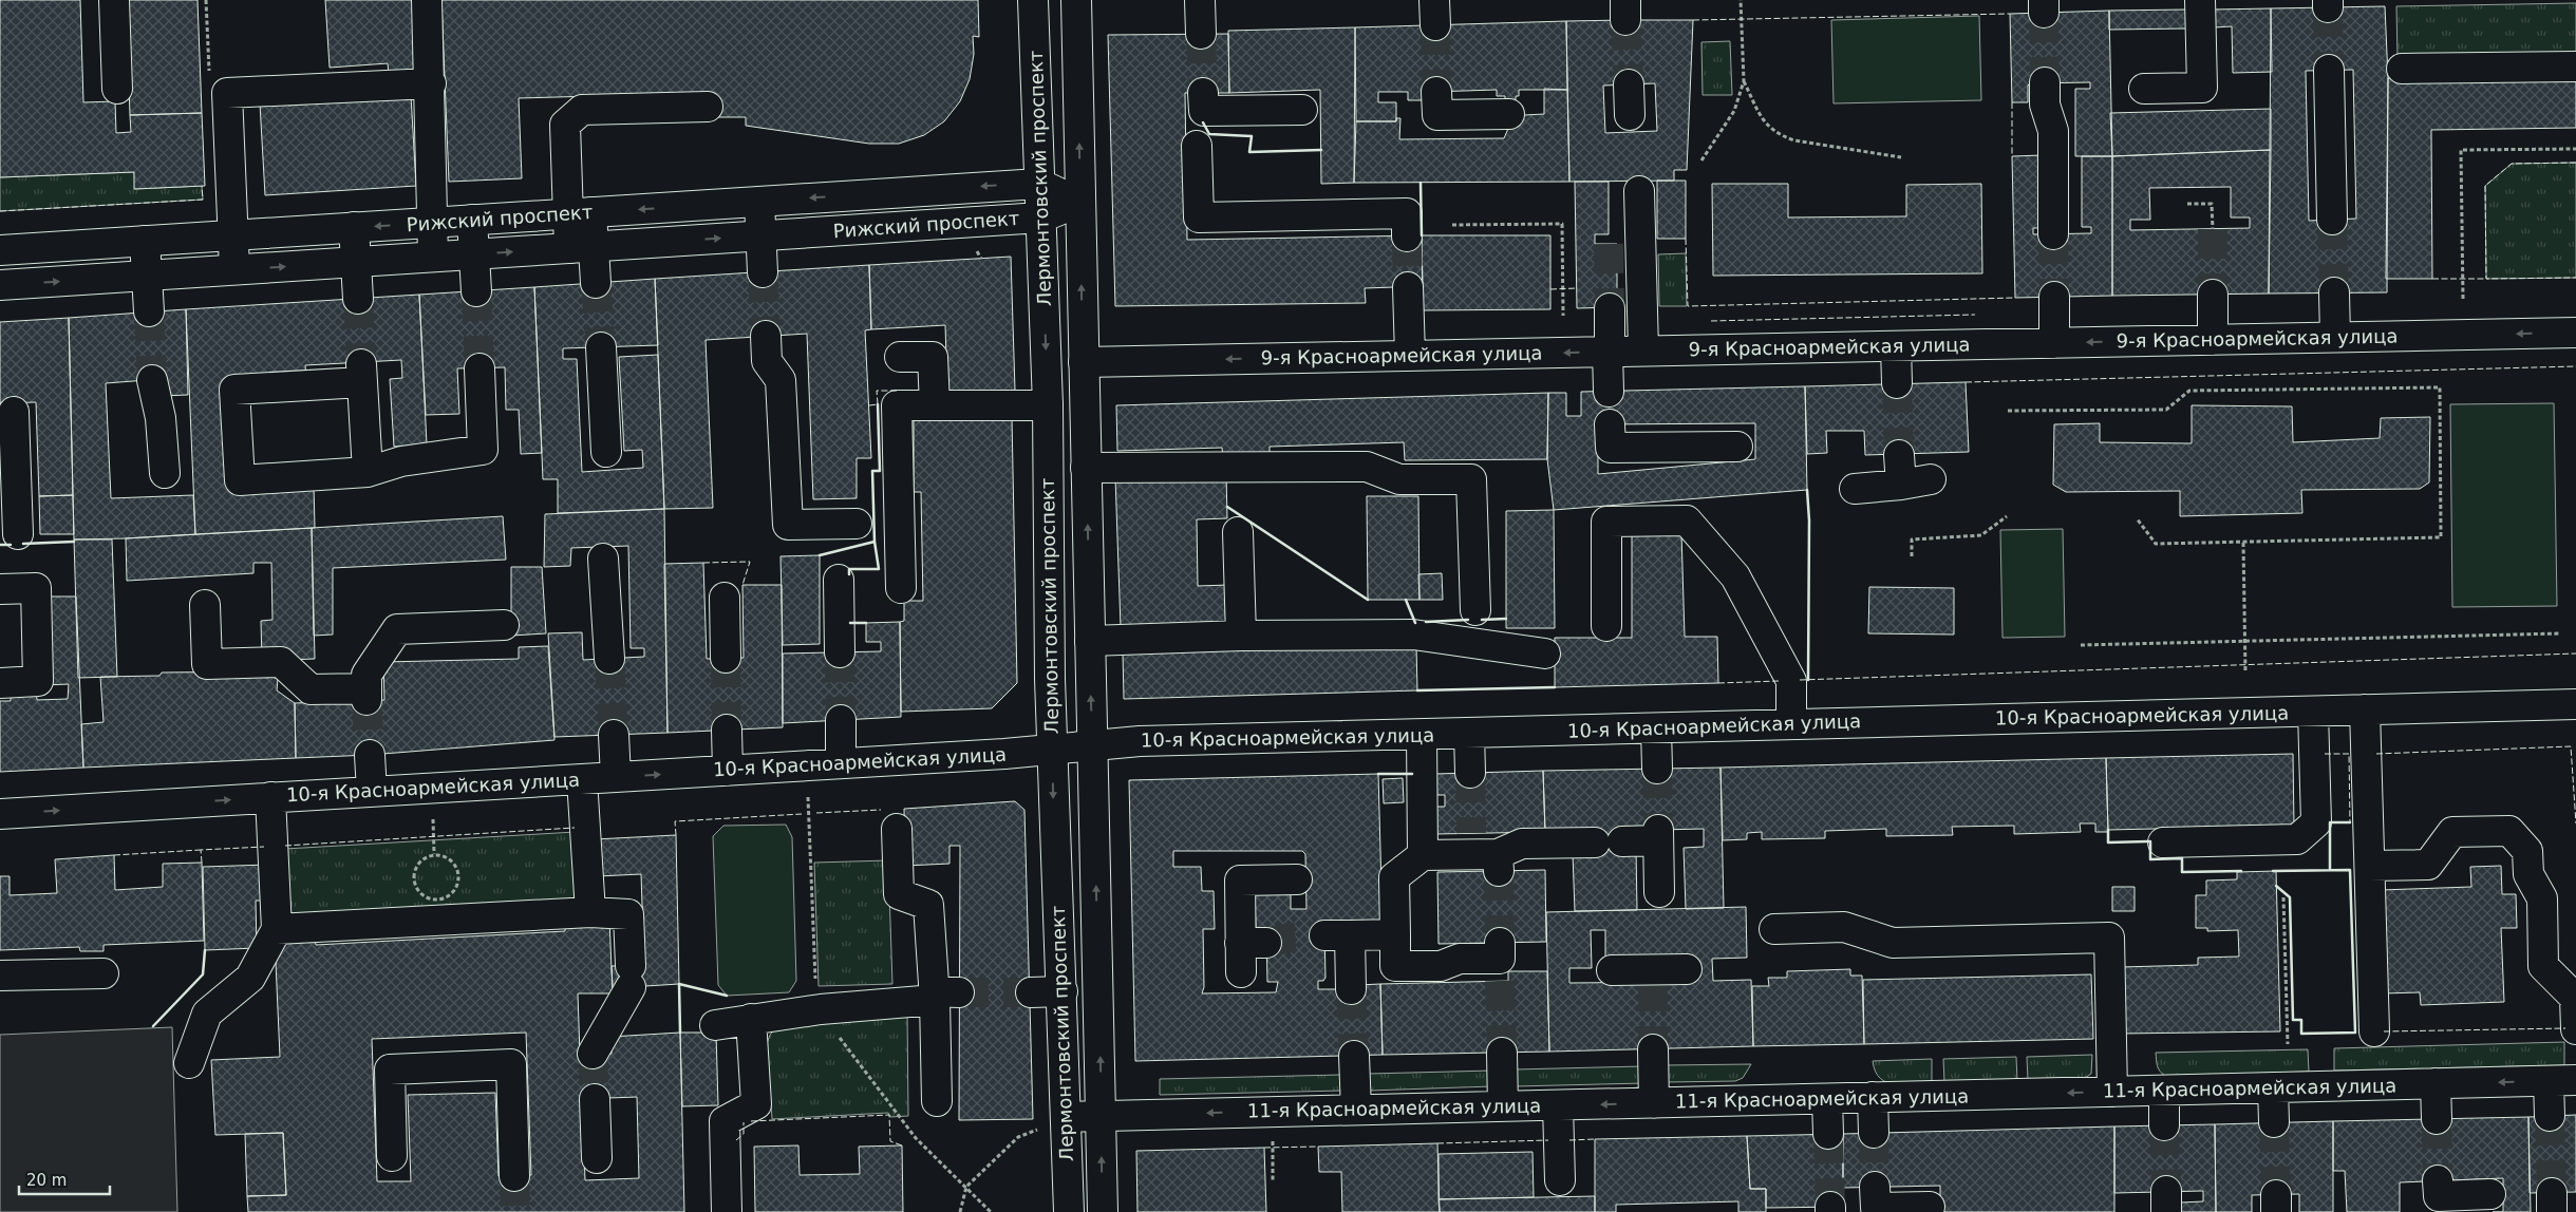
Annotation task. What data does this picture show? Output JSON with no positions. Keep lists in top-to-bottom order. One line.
{"streets":{"street":["Лермонтовский проспект","Рижский проспект","9-я Красноармейская улица","10-я Красноармейская улица","11-я Красноармейская улица"]},"crossings":[["Лермонтовский проспект","Рижский проспект"],["Лермонтовский проспект","9-я Красноармейская улица"],["Лермонтовский проспект","10-я Красноармейская улица"],["Лермонтовский проспект","11-я Красноармейская улица"]],"one_way":["9-я Красноармейская улица","11-я Красноармейская улица"],"scale_bar":"20 m"}
